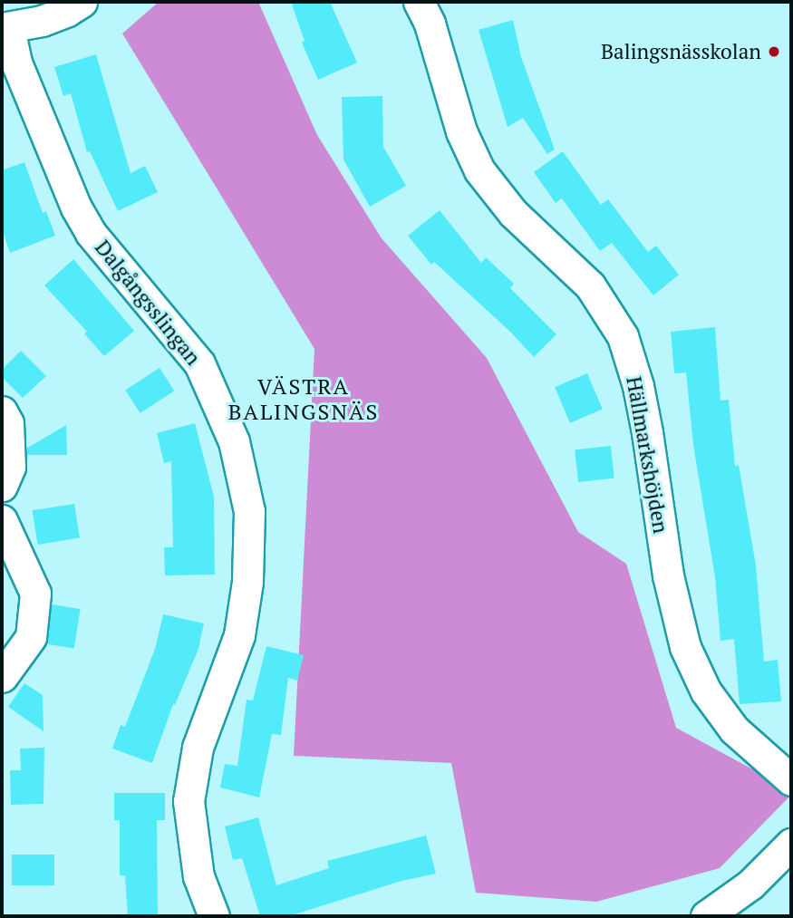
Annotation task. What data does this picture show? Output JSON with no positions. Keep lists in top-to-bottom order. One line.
{"streets":{"street":["Dalgångsslingan","Hällmarkshöjden"]},"districts":["VÄSTRA BALINGSNÄS"],"places":["Balingsnässkolan"]}
